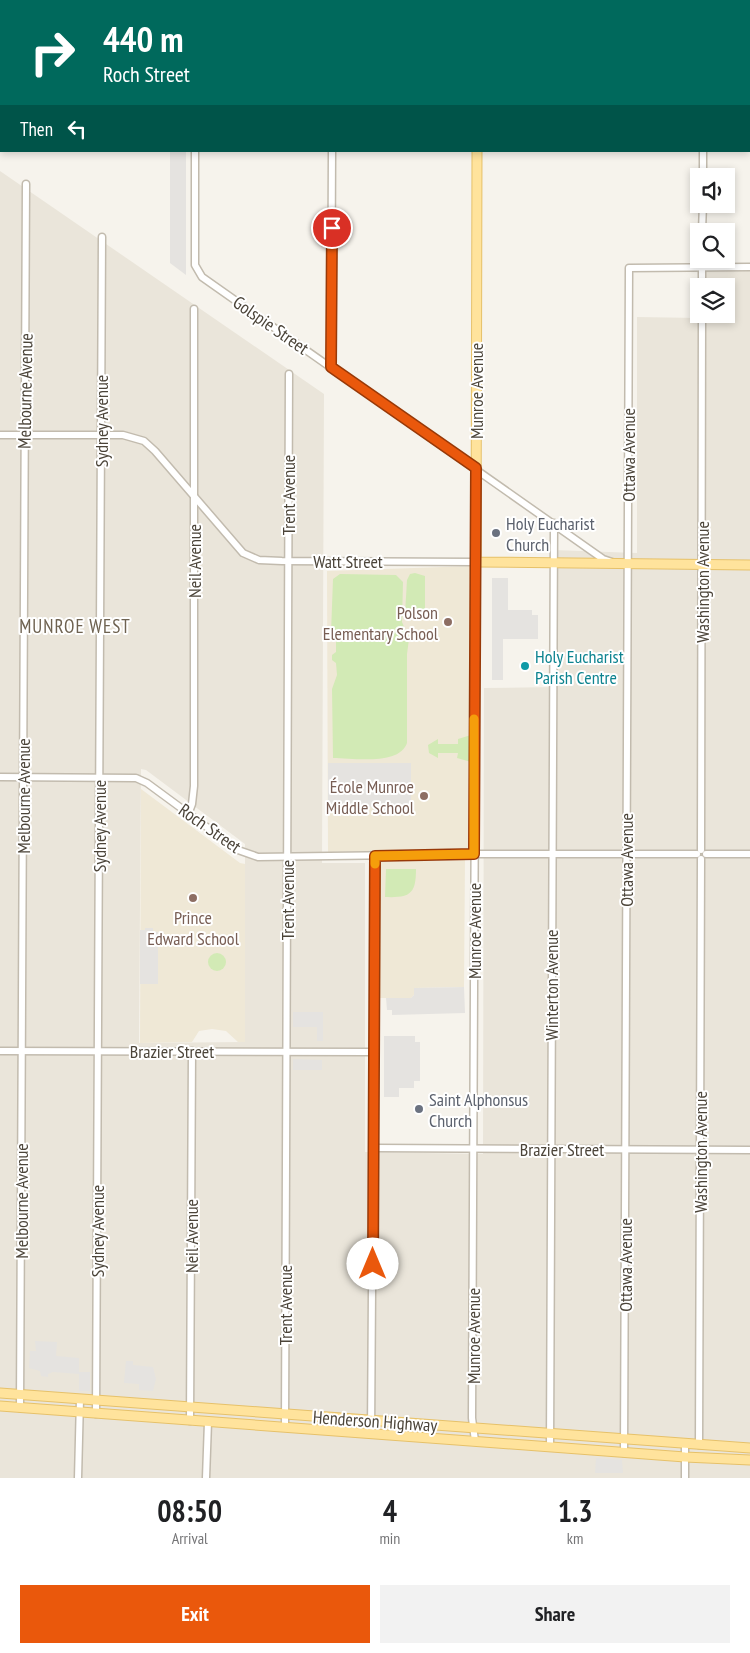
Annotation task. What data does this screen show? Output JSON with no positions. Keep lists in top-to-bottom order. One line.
{"streets":{"main road":["Munroe Avenue","Watt Street","Henderson Highway"],"street":["Golspie Street","Melbourne Avenue","Sydney Avenue","Ottawa Avenue","Trent Avenue","Neil Avenue","Washington Avenue","Roch Street","Winterton Avenue","Brazier Street"]},"crossings":[["Golspie Street","Munroe Avenue"],["Golspie Street","Ottawa Avenue"],["Golspie Street","Watt Street"],["Golspie Street","Winterton Avenue"],["Melbourne Avenue","Watt Street"],["Melbourne Avenue","Roch Street"],["Melbourne Avenue","Brazier Street"],["Melbourne Avenue","Henderson Highway"],["Munroe Avenue","Watt Street"],["Munroe Avenue","Roch Street"],["Munroe Avenue","Brazier Street"],["Munroe Avenue","Henderson Highway"],["Sydney Avenue","Watt Street"],["Sydney Avenue","Roch Street"],["Sydney Avenue","Brazier Street"],["Sydney Avenue","Henderson Highway"],["Ottawa Avenue","Watt Street"],["Ottawa Avenue","Roch Street"],["Ottawa Avenue","Brazier Street"],["Ottawa Avenue","Henderson Highway"],["Trent Avenue","Watt Street"],["Trent Avenue","Roch Street"],["Trent Avenue","Brazier Street"],["Trent Avenue","Henderson Highway"],["Neil Avenue","Watt Street"],["Neil Avenue","Roch Street"],["Neil Avenue","Brazier Street"],["Neil Avenue","Henderson Highway"],["Watt Street","Washington Avenue"],["Watt Street","Winterton Avenue"],["Washington Avenue","Roch Street"],["Washington Avenue","Brazier Street"],["Washington Avenue","Henderson Highway"],["Roch Street","Winterton Avenue"],["Winterton Avenue","Brazier Street"],["Winterton Avenue","Henderson Highway"]],"districts":["MUNROE WEST"],"places":["Holy Eucharist Church","Polson Elementary School","Holy Eucharist Parish Centre","École Munroe Middle School","Prince Edward School","Saint Alphonsus Church"],"page":{"turn":["440 m","Roch Street"],"then":"Then","eta":["08:50","Arrival","4","min","1.3","km"],"buttons":["Exit","Share"]}}
